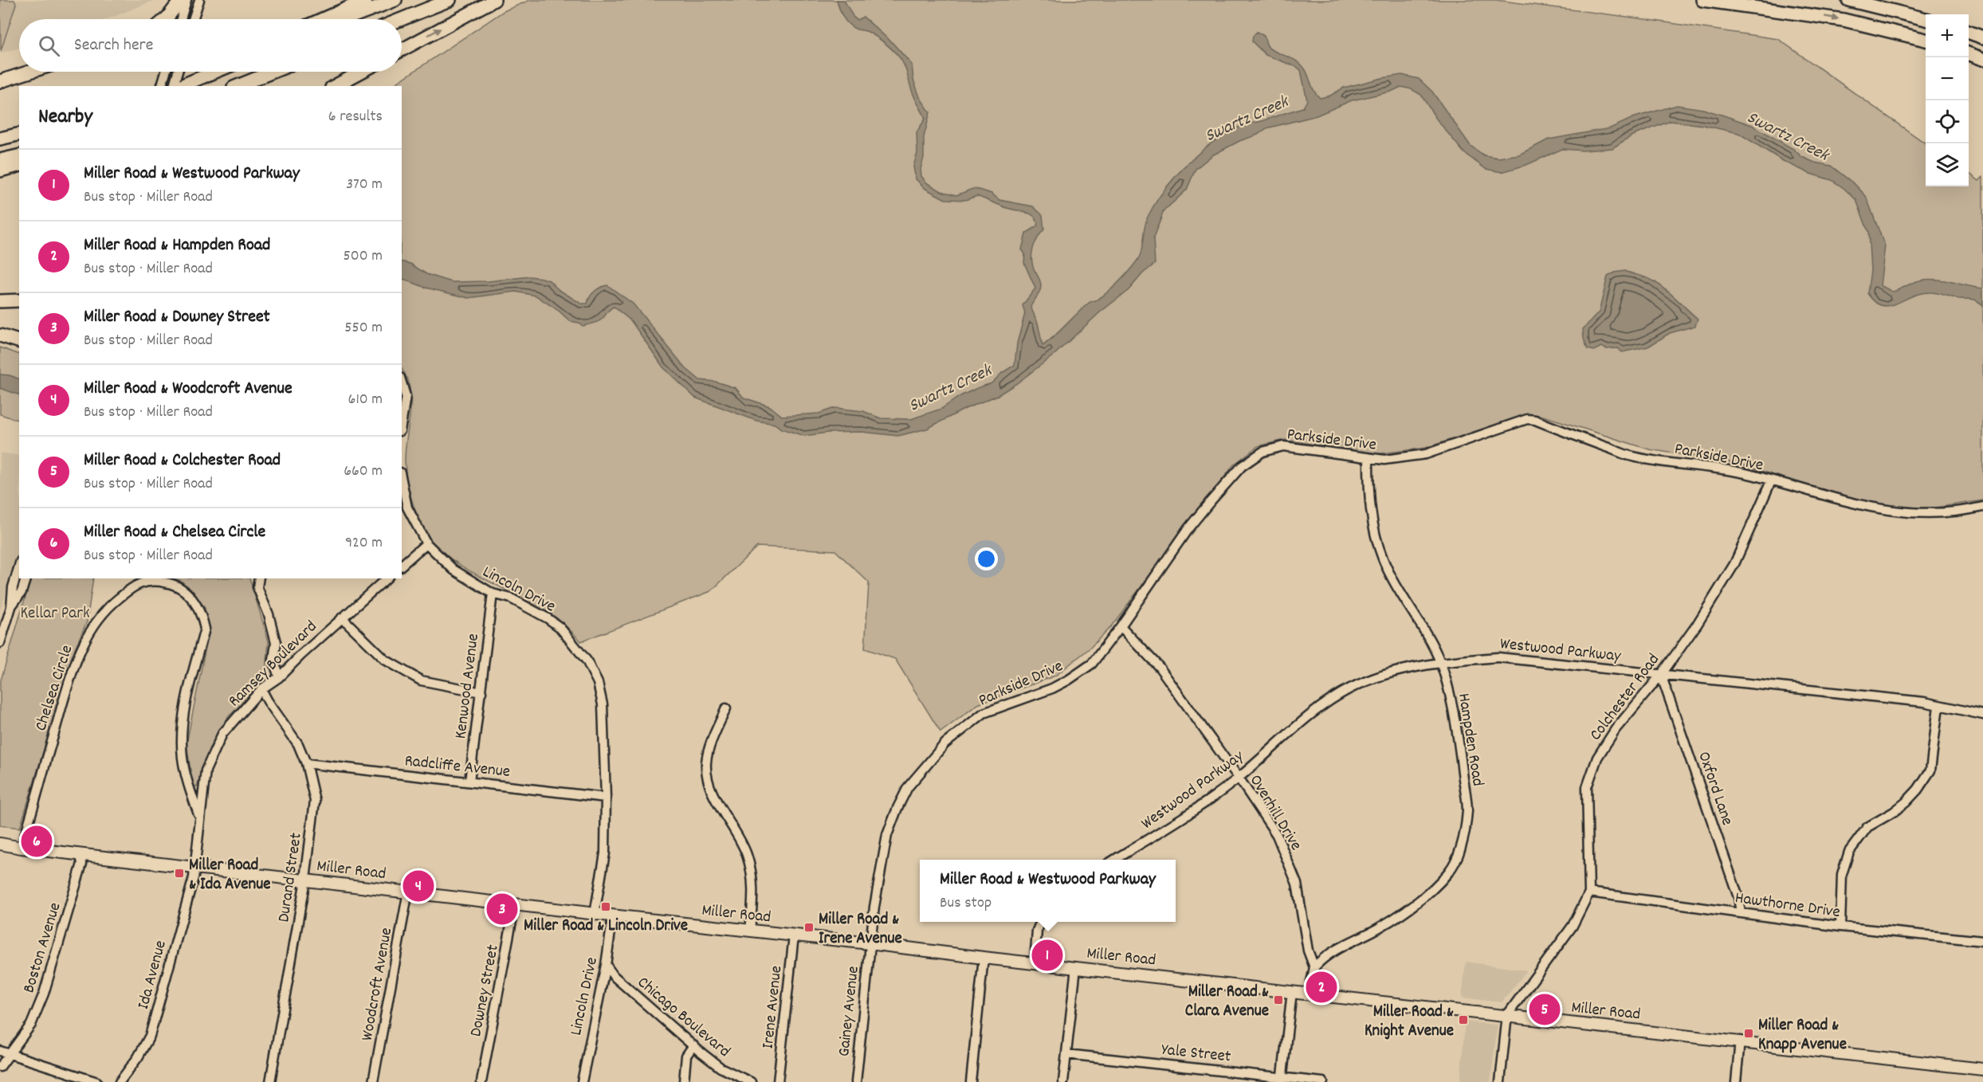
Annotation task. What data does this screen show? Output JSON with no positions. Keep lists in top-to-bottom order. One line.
{"streets":{"main road":["Miller Road"],"street":["Parkside Drive","Lincoln Drive","Westwood Parkway","Ramsey Boulevard","Kenwood Avenue","Chelsea Circle","Colchester Road","Hampden Road","Radcliffe Avenue","Oxford Lane","Overhill Drive","Durand Street","Hawthorne Drive","Boston Avenue","Ida Avenue","Woodcroft Avenue","Downey Street","Irene Avenue","Gainey Avenue","Chicago Boulevard","Yale Street"]},"crossings":[["Parkside Drive","Colchester Road"],["Parkside Drive","Hampden Road"],["Parkside Drive","Overhill Drive"],["Parkside Drive","Miller Road"],["Parkside Drive","Gainey Avenue"],["Lincoln Drive","Kenwood Avenue"],["Lincoln Drive","Radcliffe Avenue"],["Lincoln Drive","Miller Road"],["Lincoln Drive","Chicago Boulevard"],["Westwood Parkway","Colchester Road"],["Westwood Parkway","Hampden Road"],["Westwood Parkway","Oxford Lane"],["Westwood Parkway","Overhill Drive"],["Ramsey Boulevard","Chelsea Circle"],["Ramsey Boulevard","Miller Road"],["Ramsey Boulevard","Durand Street"],["Ramsey Boulevard","Ida Avenue"],["Kenwood Avenue","Radcliffe Avenue"],["Chelsea Circle","Miller Road"],["Colchester Road","Oxford Lane"],["Colchester Road","Miller Road"],["Colchester Road","Hawthorne Drive"],["Hampden Road","Overhill Drive"],["Radcliffe Avenue","Durand Street"],["Oxford Lane","Hawthorne Drive"],["Overhill Drive","Miller Road"],["Miller Road","Durand Street"],["Miller Road","Boston Avenue"],["Miller Road","Ida Avenue"],["Miller Road","Woodcroft Avenue"],["Miller Road","Downey Street"],["Miller Road","Irene Avenue"],["Miller Road","Gainey Avenue"]],"water":["Swartz Creek"],"parks":["Kellar Park"],"places":{"transit":["Miller Road & Ida Avenue","Miller Road & Lincoln Drive","Miller Road & Irene Avenue","Miller Road & Clara Avenue","Miller Road & Knight Avenue","Miller Road & Knapp Avenue"]},"page":{"map_buttons":["+","−"],"search":"Search here","heading":["Nearby","6 results"],"list":[{"mark":"1","name":"Miller Road & Westwood Parkway","note":"Bus stop · Miller Road","value":"370 m"},{"mark":"2","name":"Miller Road & Hampden Road","note":"Bus stop · Miller Road","value":"500 m"},{"mark":"3","name":"Miller Road & Downey Street","note":"Bus stop · Miller Road","value":"550 m"},{"mark":"4","name":"Miller Road & Woodcroft Avenue","note":"Bus stop · Miller Road","value":"610 m"},{"mark":"5","name":"Miller Road & Colchester Road","note":"Bus stop · Miller Road","value":"660 m"},{"mark":"6","name":"Miller Road & Chelsea Circle","note":"Bus stop · Miller Road","value":"920 m"}],"pins":["6","4","3","1","2","5"],"popup":["Miller Road & Westwood Parkway","Bus stop"]}}
